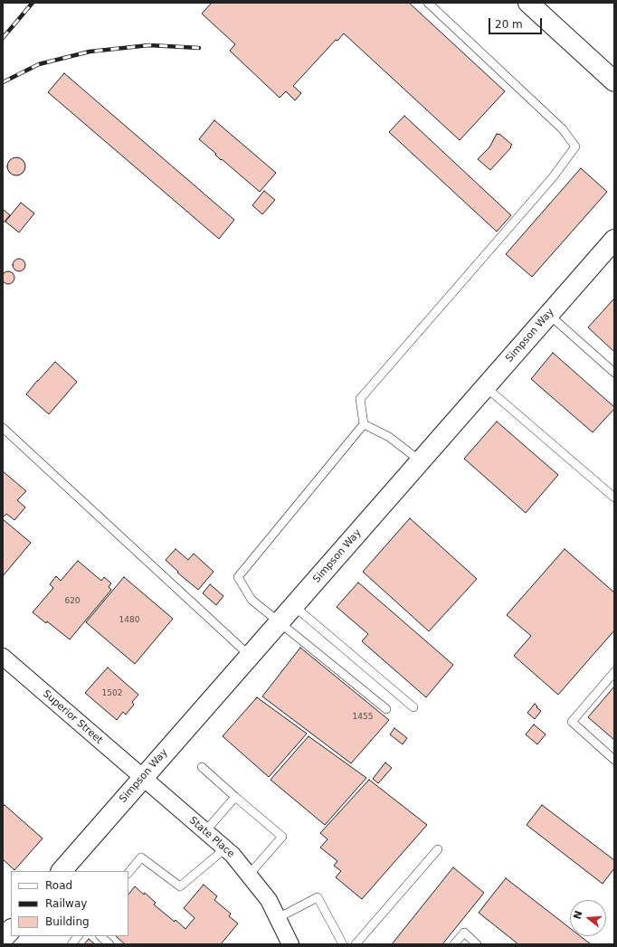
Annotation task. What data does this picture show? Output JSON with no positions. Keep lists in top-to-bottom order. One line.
{"streets":{"street":["Simpson Way","Superior Street","State Place"]},"crossings":[["Simpson Way","Superior Street"],["Simpson Way","State Place"],["Superior Street","State Place"]],"house_numbers":["620","1480","1502","1455"],"legend":["Road","Railway","Building"],"scale_bar":"20 m","north":"left"}
